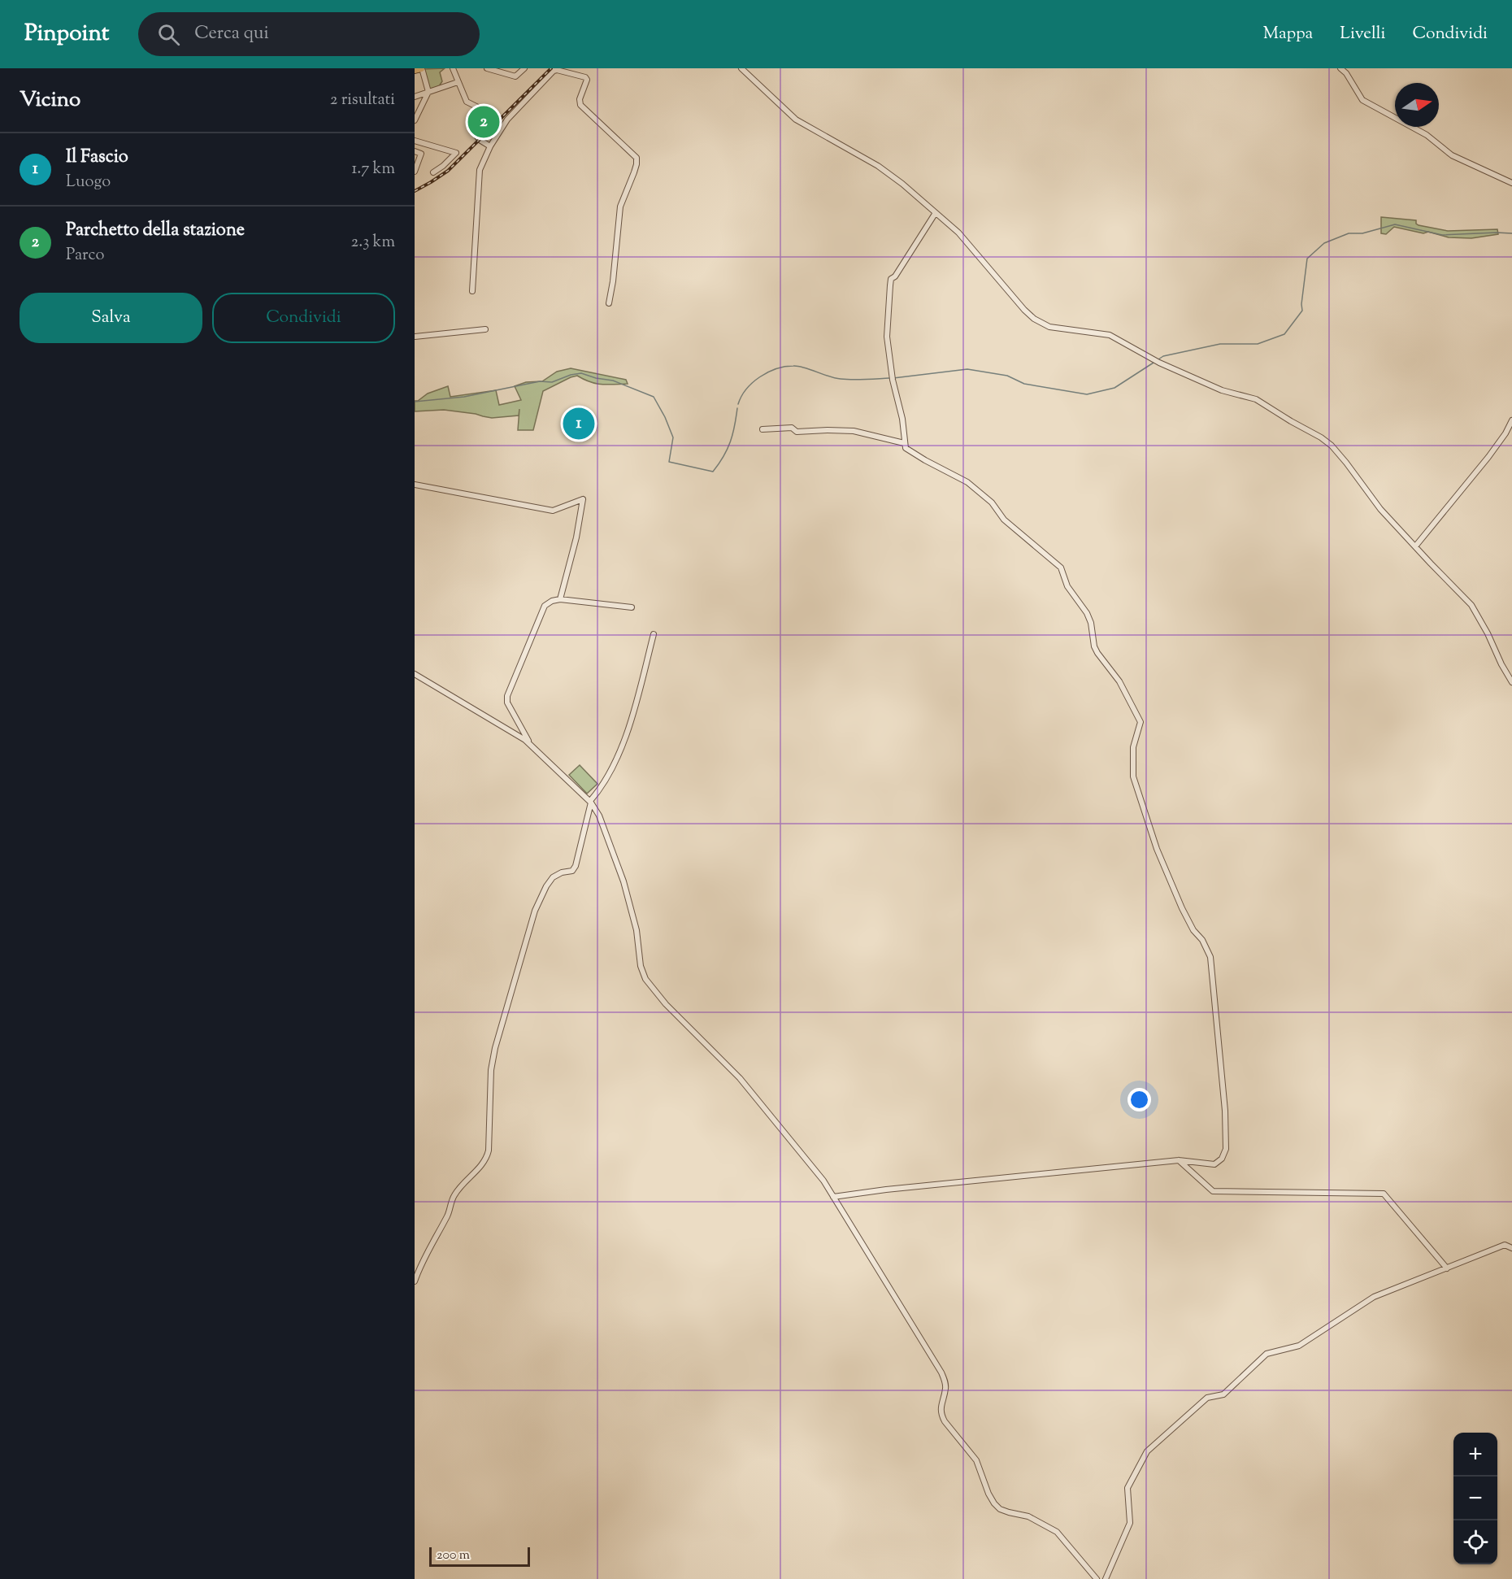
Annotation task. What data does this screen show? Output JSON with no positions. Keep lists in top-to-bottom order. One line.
{"scale_bar":"200 m","north":"right","page":{"header":"Pinpoint","search":"Cerca qui","nav":["Mappa","Livelli","Condividi"],"heading":["Vicino","2 risultati"],"pins":["2","1"],"list":[{"mark":"1","name":"Il Fascio","note":"Luogo","value":"1.7 km"},{"mark":"2","name":"Parchetto della stazione","note":"Parco","value":"2.3 km"}],"buttons":["Salva","Condividi"],"map_buttons":["+","−"],"scale":"200 m"}}
